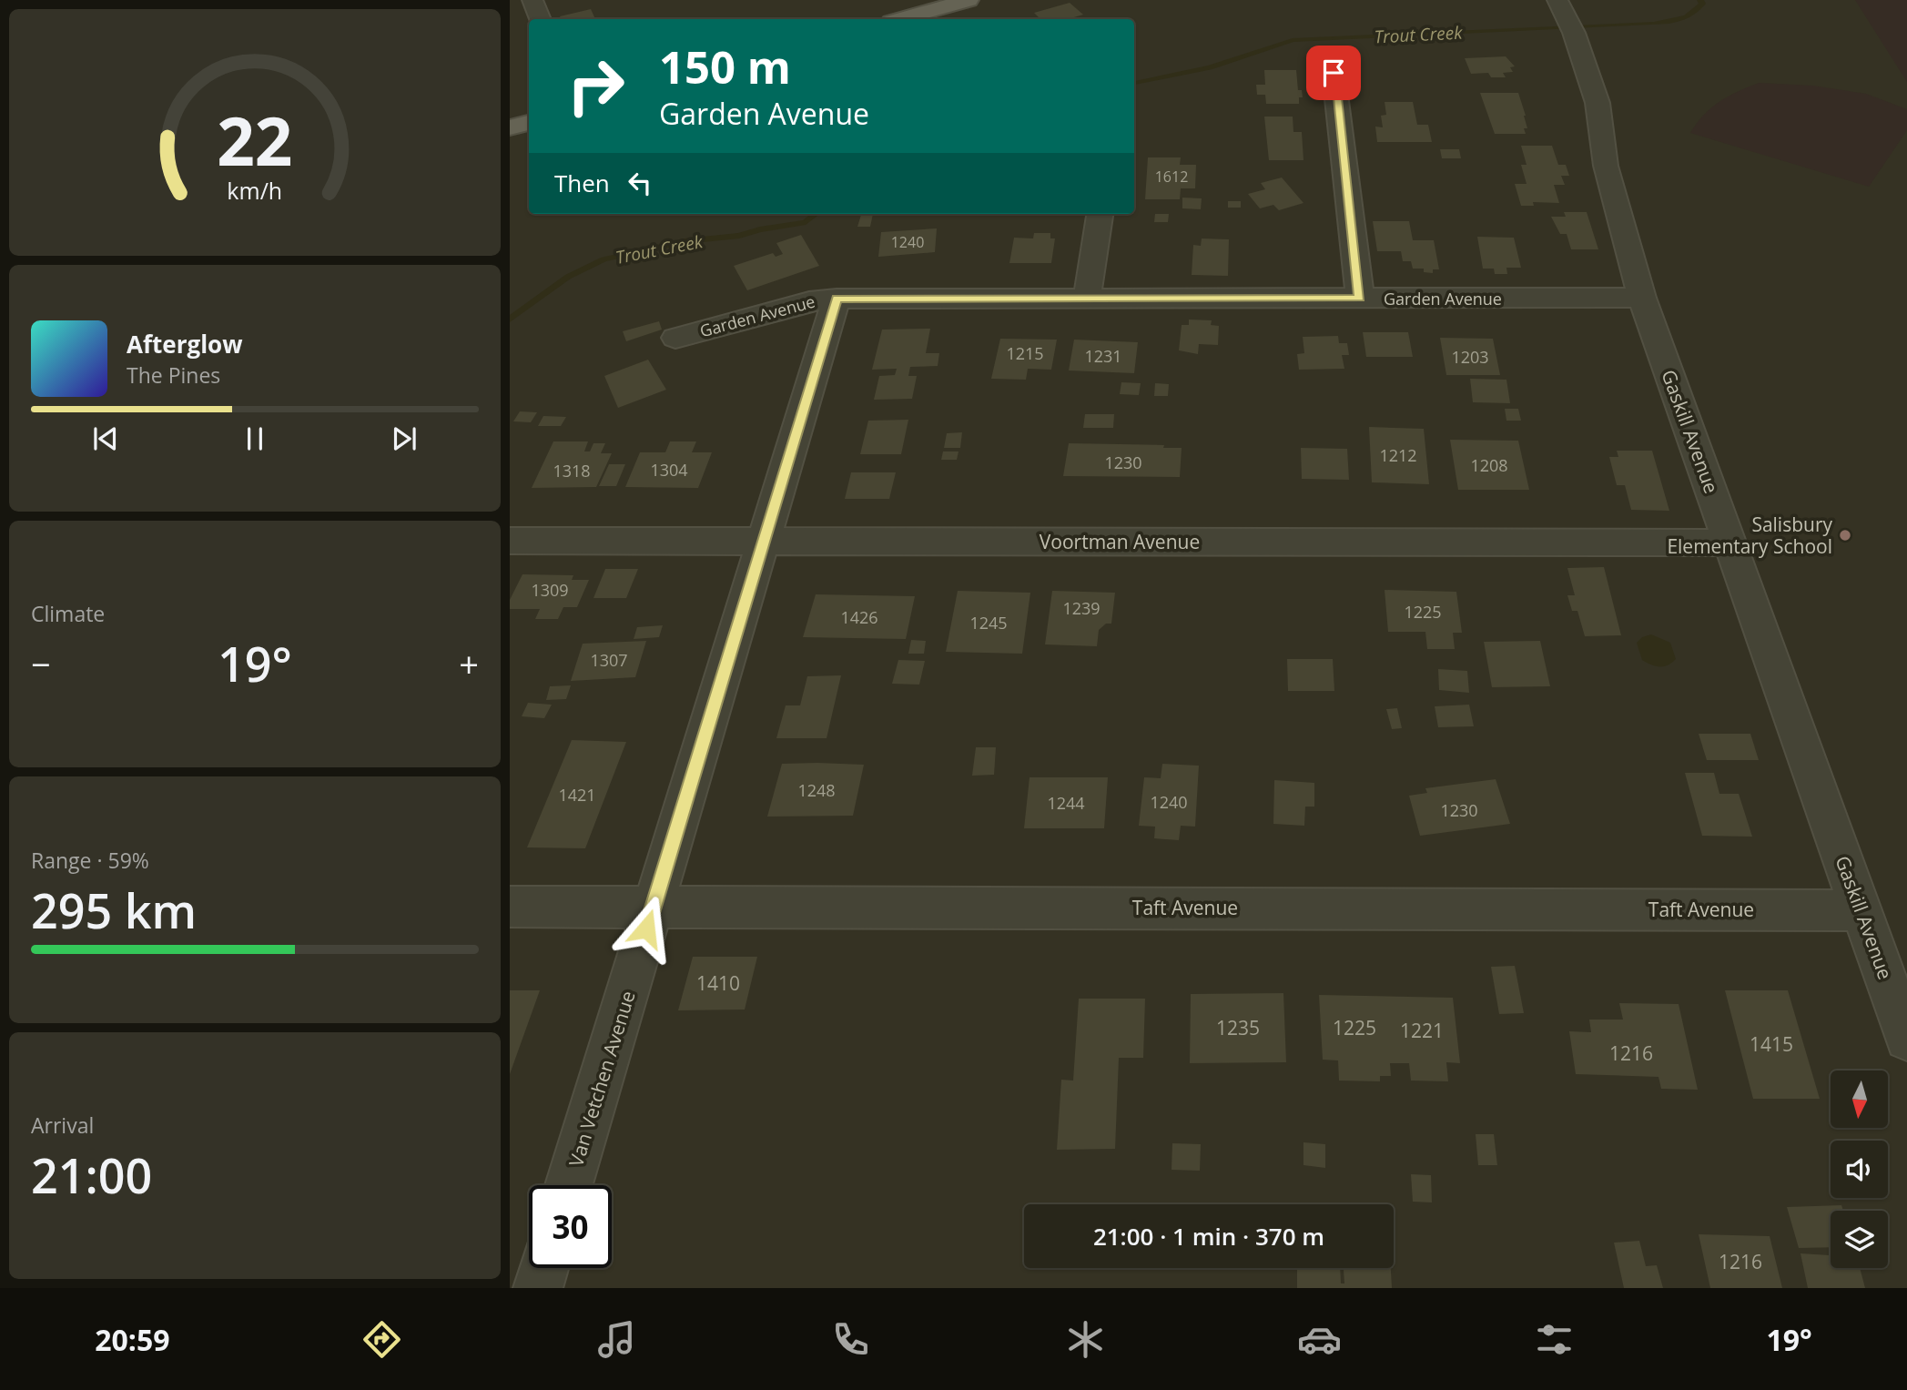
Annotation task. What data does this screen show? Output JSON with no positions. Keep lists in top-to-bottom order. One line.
{"streets":{"street":["Garden Avenue","Gaskill Avenue","Voortman Avenue","Taft Avenue","Van Vetchen Avenue"]},"crossings":[["Garden Avenue","Gaskill Avenue"],["Garden Avenue","Van Vetchen Avenue"],["Gaskill Avenue","Voortman Avenue"],["Gaskill Avenue","Taft Avenue"],["Voortman Avenue","Van Vetchen Avenue"],["Taft Avenue","Van Vetchen Avenue"]],"water":["Trout Creek"],"places":["Salisbury Elementary School"],"house_numbers":["1612","1240","1215","1231","1203","1212","1230","1208","1304","1318","1309","1239","1225","1426","1245","1307","1248","1421","1240","1244","1230","1410","1235","1225","1221","1415","1216","1216"],"north":"bottom","page":{"turn":["150 m","Garden Avenue"],"then":"Then","song":["Afterglow","The Pines"],"tile":["Climate",["Range · 59%","295 km"],["Arrival","21:00"]],"heat":["−","19°","+"],"limit":"30","trip":"21:00 · 1 min · 370 m","tabs":["20:59","19°"],"gauge":["22","km/h"]}}
